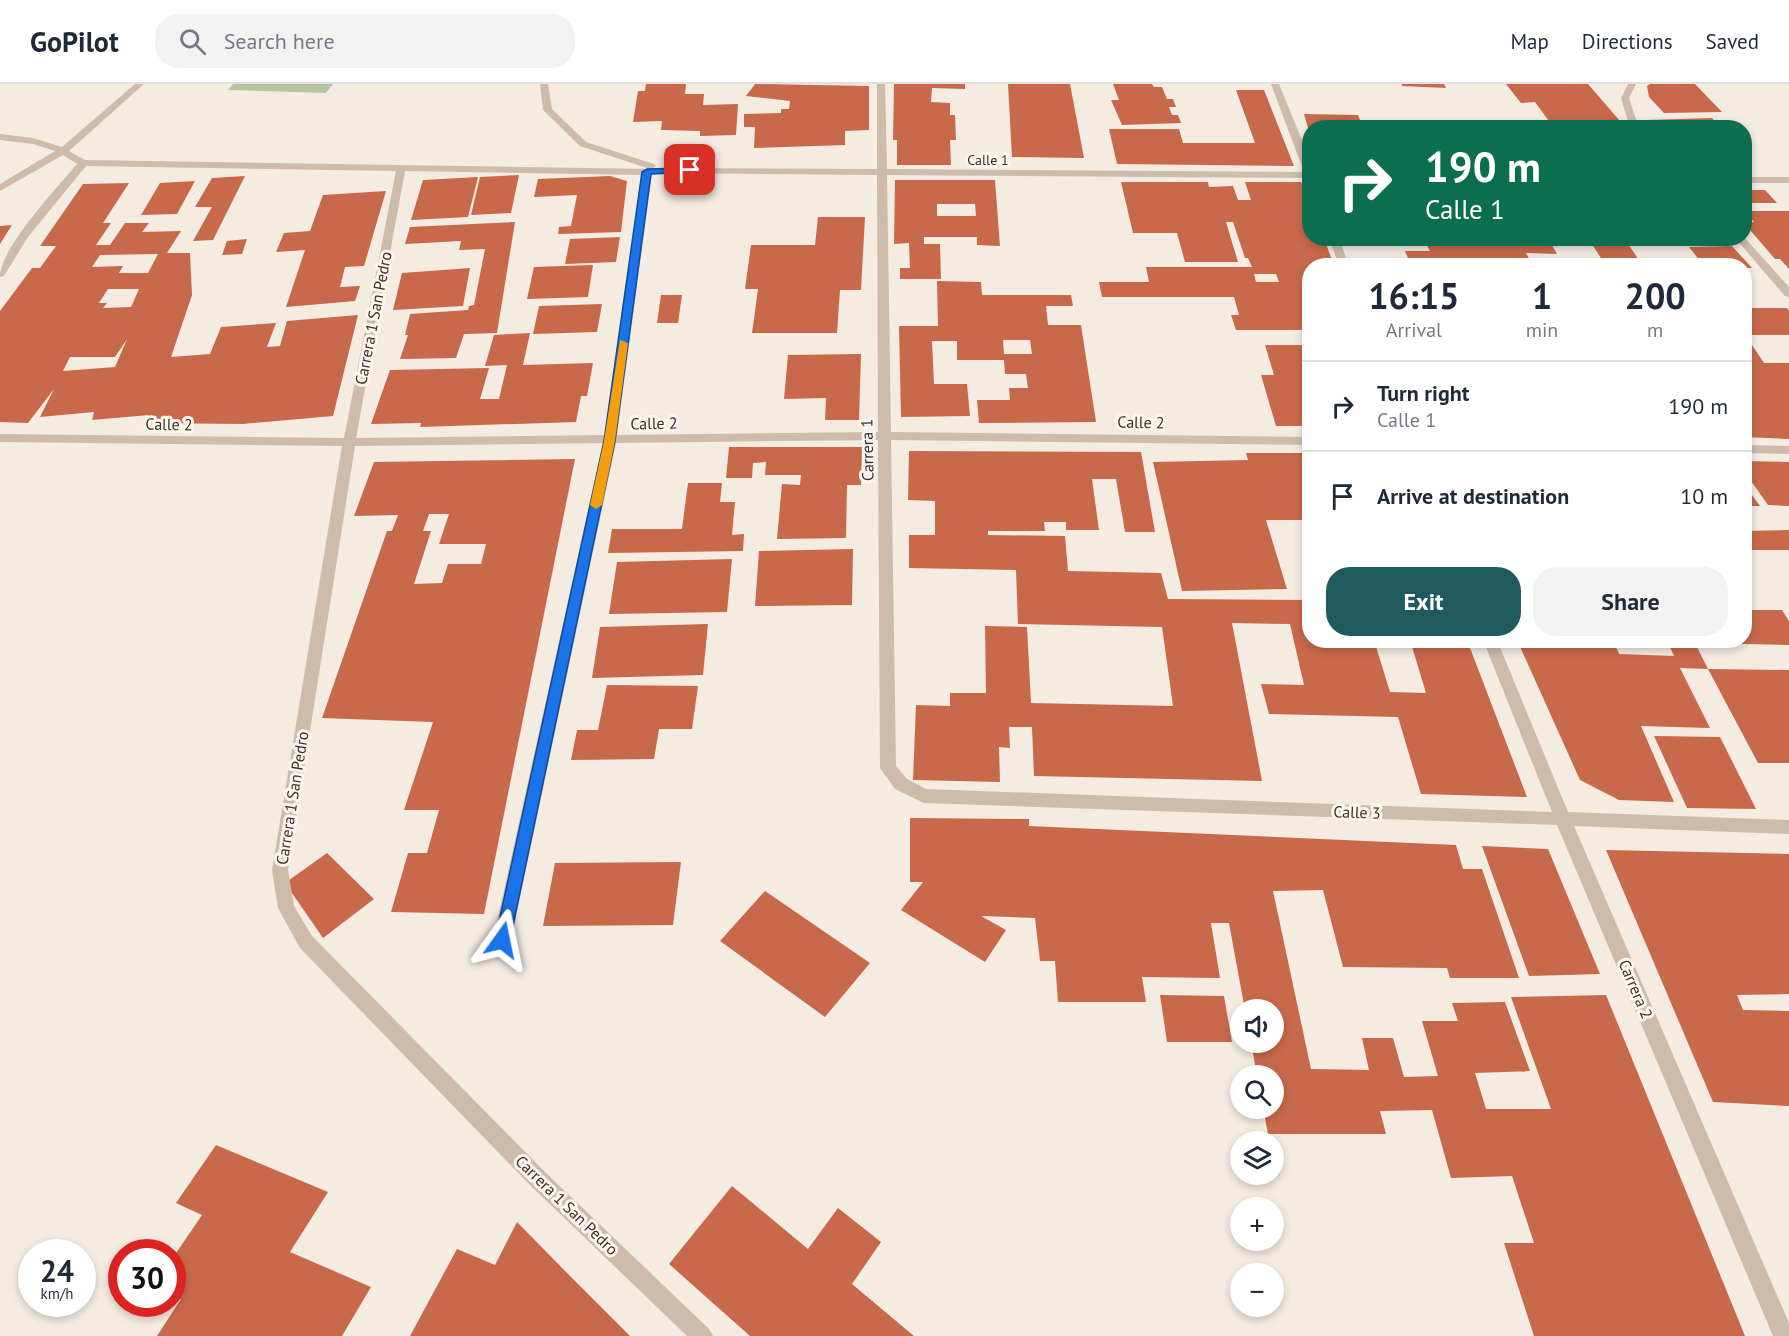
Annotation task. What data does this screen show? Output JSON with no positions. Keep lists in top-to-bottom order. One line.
{"streets":{"street":["Calle 1","Carrera 1 San Pedro","Calle 2","Carrera 1","Calle 3","Carrera 2"]},"crossings":[["Calle 1","Carrera 1"],["Carrera 1 San Pedro","Calle 2"],["Calle 2","Carrera 1"],["Carrera 1","Calle 3"],["Calle 3","Carrera 2"]],"page":{"header":"GoPilot","search":"Search here","nav":["Map","Directions","Saved"],"turn":["190 m","Calle 1"],"eta":["16:15","Arrival","1","min","200","m"],"list":[{"name":"Turn right","note":"Calle 1","value":"190 m"},{"name":"Arrive at destination","value":"10 m"}],"buttons":["Exit","Share"],"map_buttons":["+","−"],"speed":"24 km/h","limit":"30"}}
